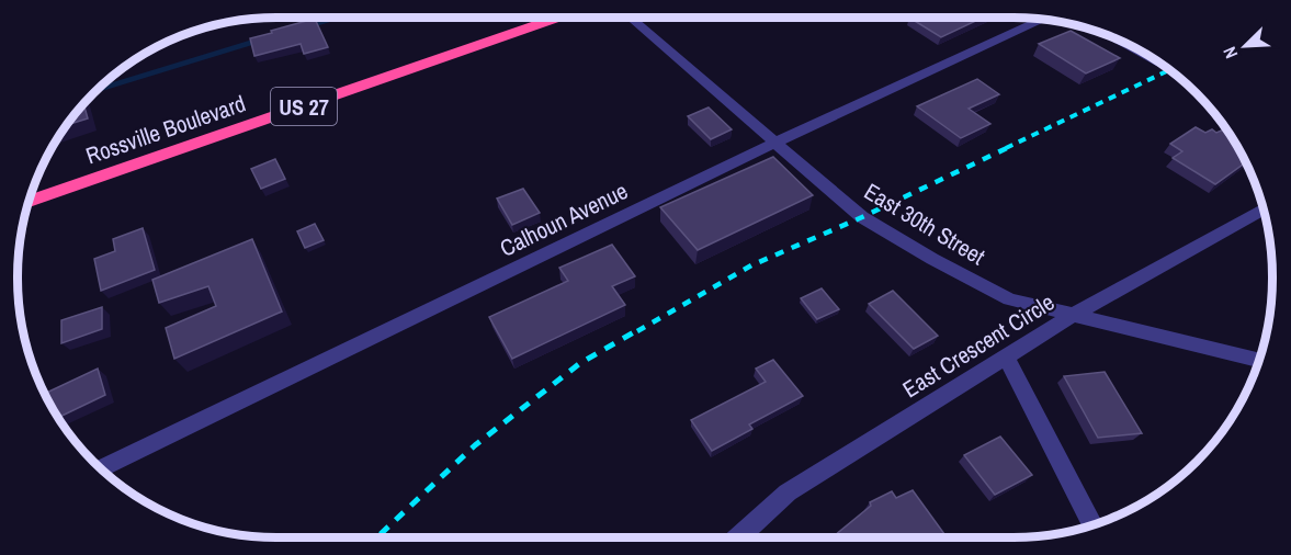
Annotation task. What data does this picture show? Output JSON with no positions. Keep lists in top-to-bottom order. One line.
{"streets":{"highway":["US 27","Rossville Boulevard"],"street":["Calhoun Avenue","East 30th Street","East Crescent Circle"]},"crossings":[["Calhoun Avenue","East 30th Street"],["East 30th Street","East Crescent Circle"]],"north":"bottom left"}
